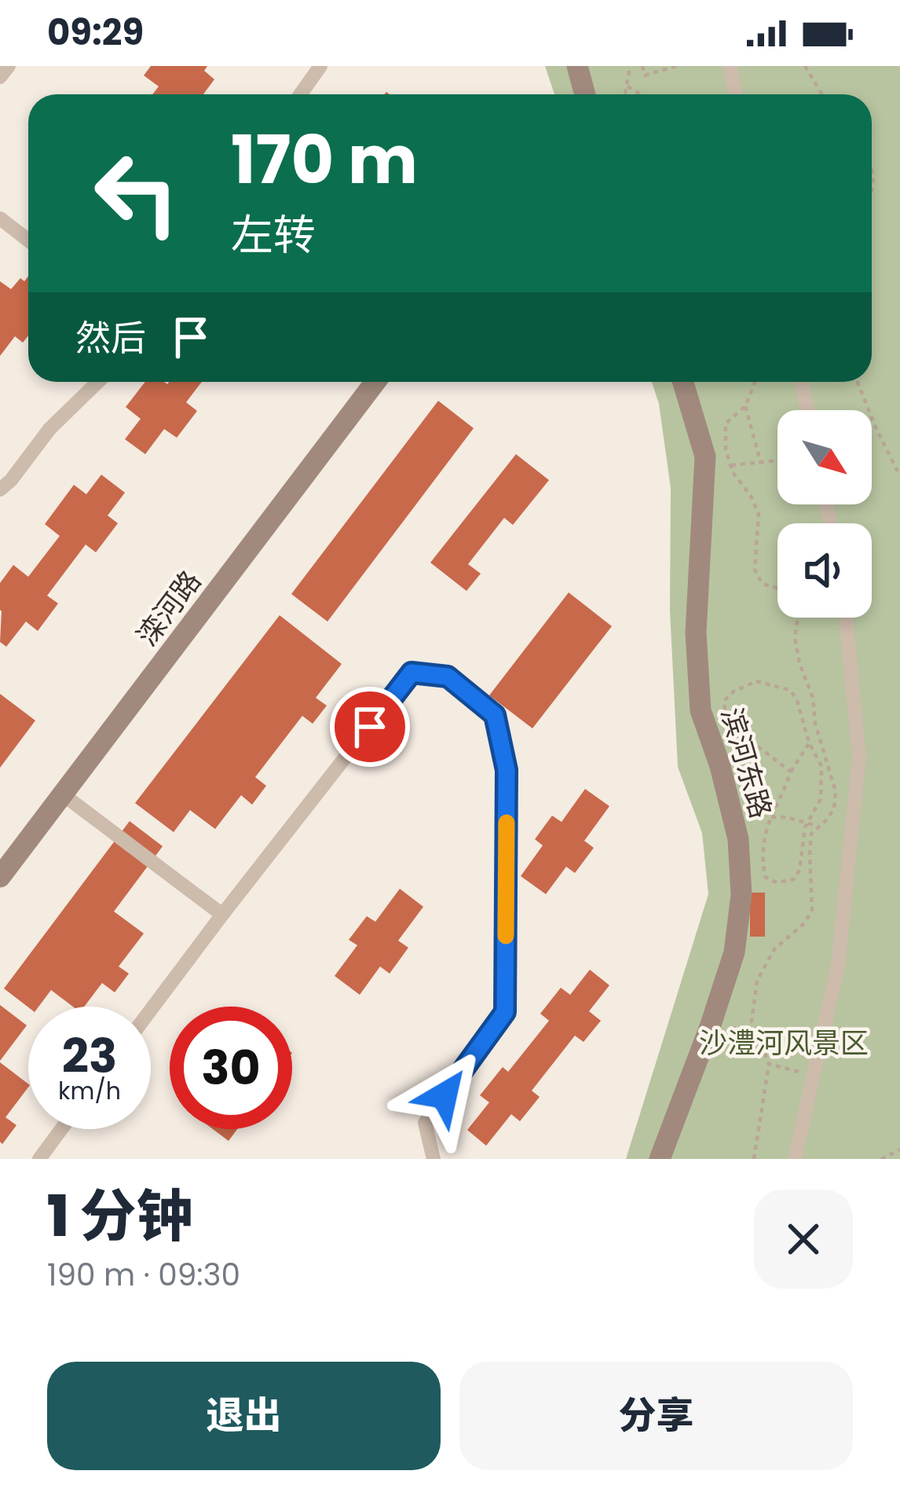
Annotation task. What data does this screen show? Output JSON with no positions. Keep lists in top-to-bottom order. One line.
{"streets":{"street":["滦河路","滨河东路"]},"parks":["沙澧河风景区"],"north":"bottom right","page":{"status":"09:29","turn":["170 m","左转"],"then":"然后","speed":"23 km/h","limit":"30","heading":["1 分钟","190 m · 09:30"],"buttons":["退出","分享"]}}
